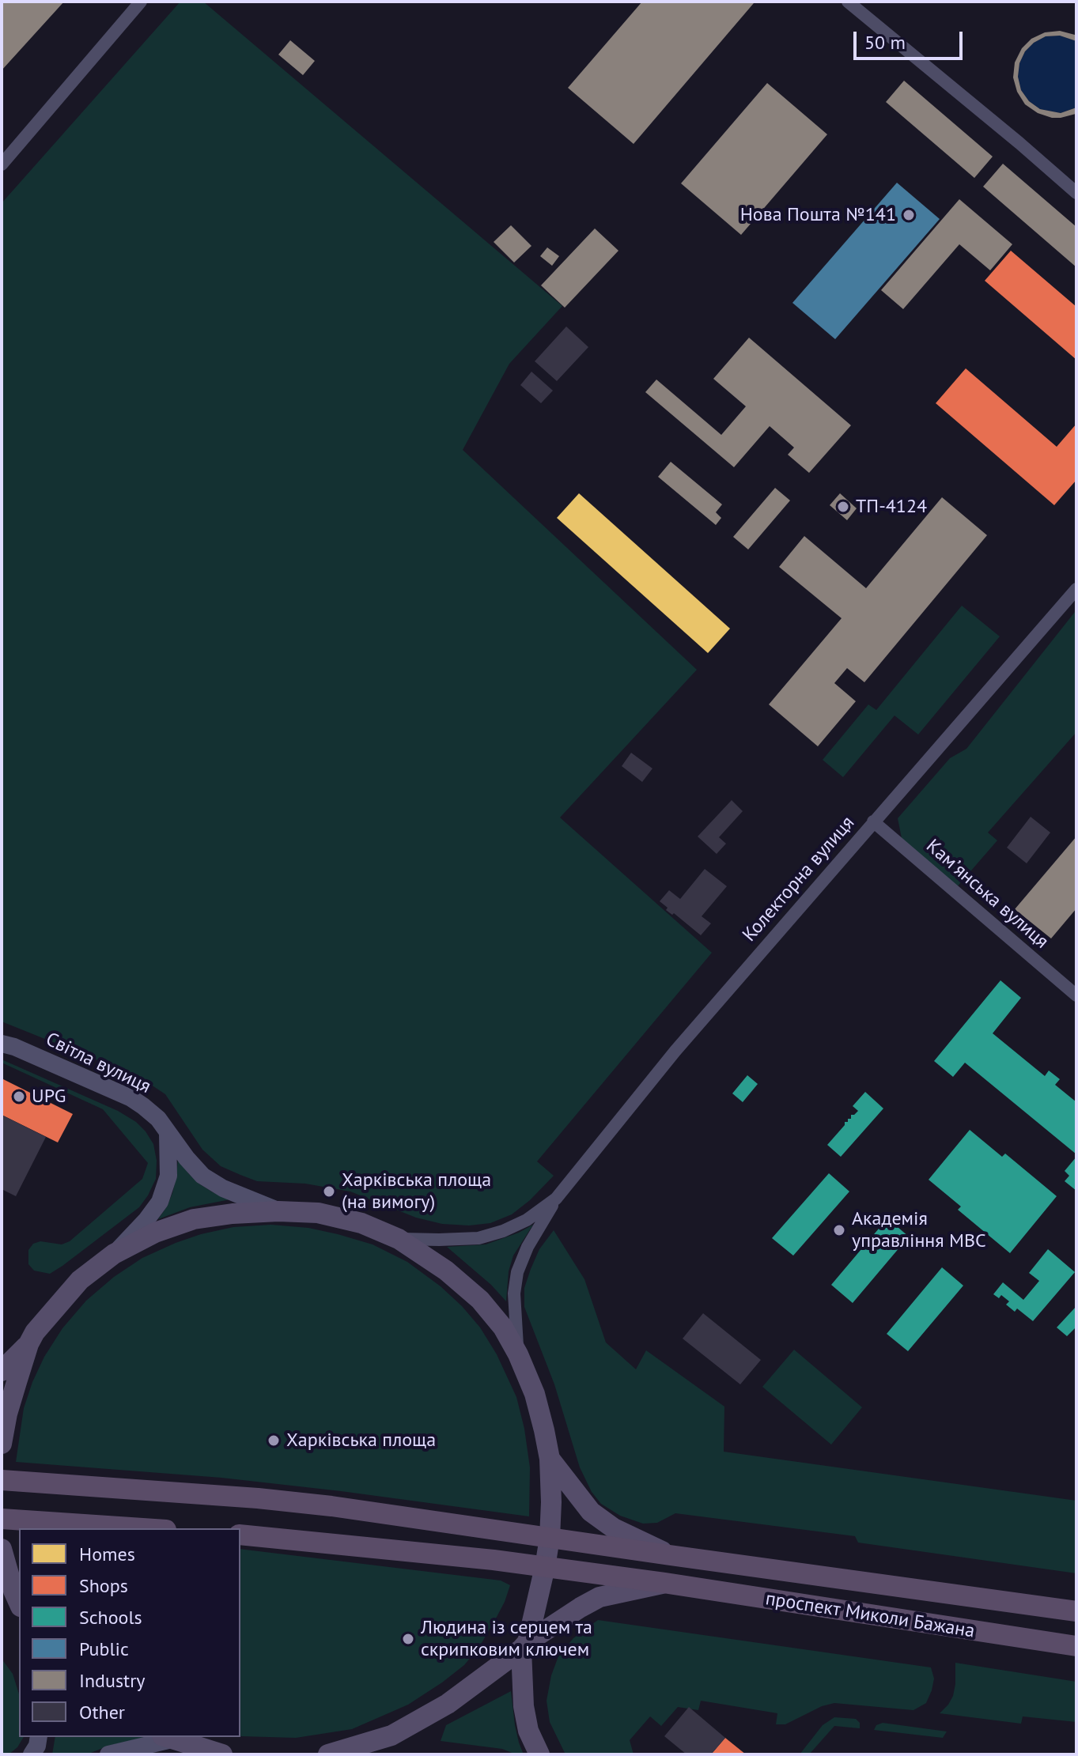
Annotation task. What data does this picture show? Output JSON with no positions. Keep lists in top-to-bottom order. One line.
{"streets":{"highway":["проспект Миколи Бажана"],"main road":["Світла вулиця"],"street":["Колекторна вулиця","Камʼянська вулиця"]},"crossings":[["Колекторна вулиця","Камʼянська вулиця"]],"places":["Нова Пошта №141","ТП-4124","UPG","Харківська площа (на вимогу)","Академія управління МВС","Харківська площа","Людина із серцем та скрипковим ключем"],"legend":["Homes","Shops","Schools","Public","Industry","Other"],"scale_bar":"50 m"}
